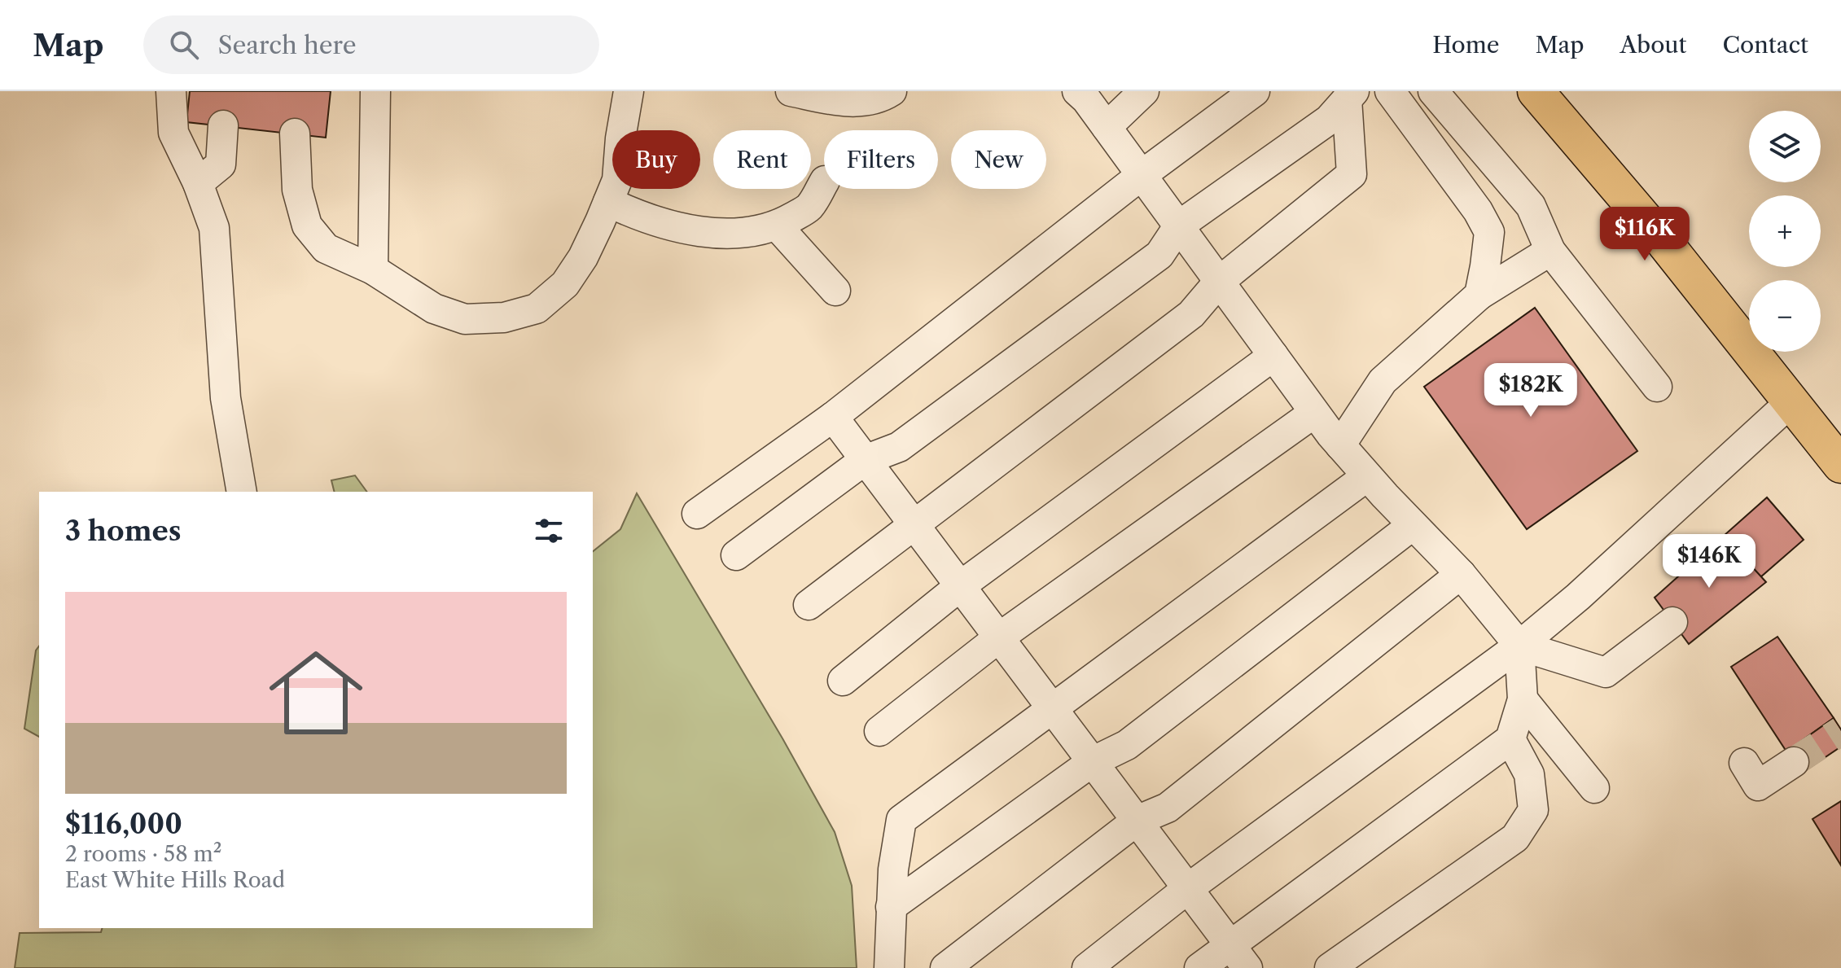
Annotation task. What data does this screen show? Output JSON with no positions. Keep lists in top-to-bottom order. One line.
{"page":{"header":"Map","search":"Search here","nav":["Home","Map","About","Contact"],"map_buttons":["+","−"],"chip":["Buy","Rent","Filters","New"],"price":["$116K","$182K","$146K"],"heading":"3 homes","list":[{"name":"$116,000","note":"2 rooms · 58 m² · East White Hills Road"}]}}
